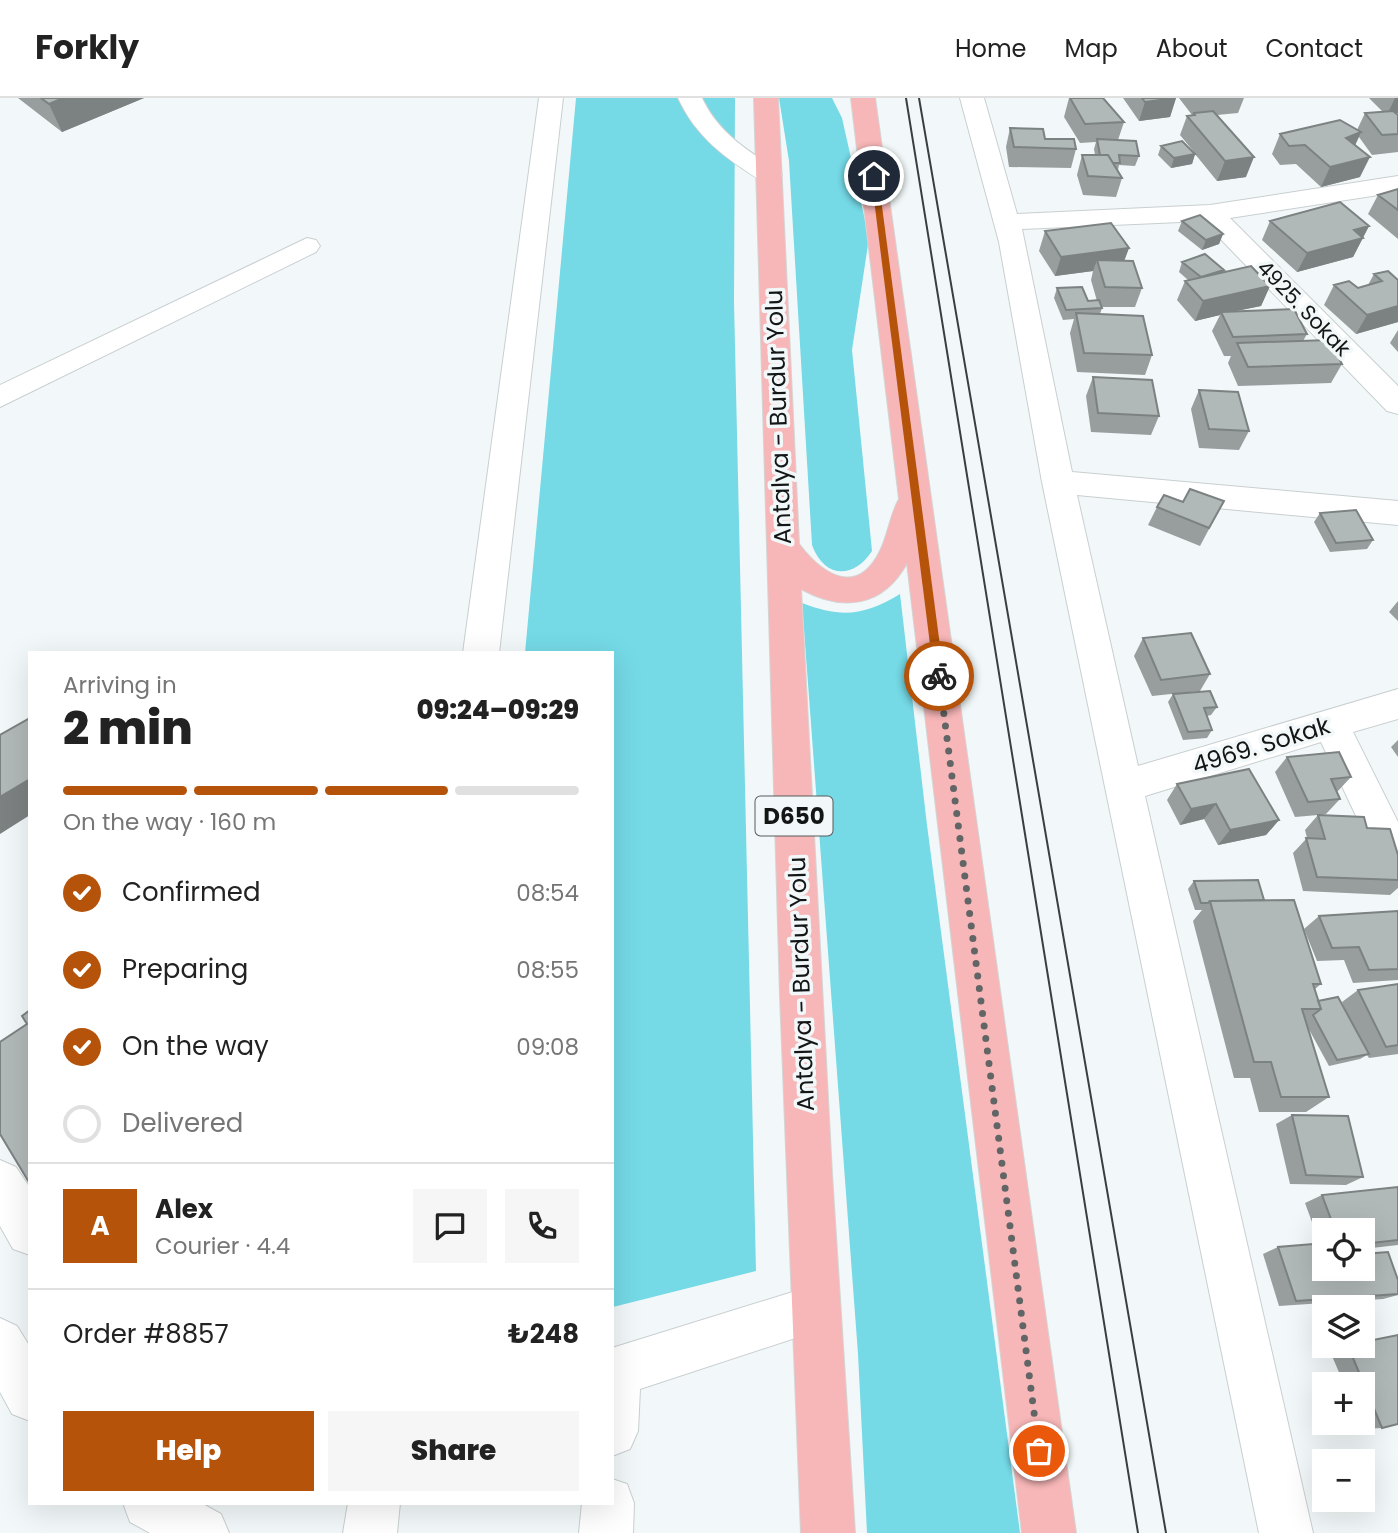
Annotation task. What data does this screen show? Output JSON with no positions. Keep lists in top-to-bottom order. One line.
{"streets":{"highway":["Antalya - Burdur Yolu","D650"],"street":["4925. Sokak","4969. Sokak"]},"page":{"header":"Forkly","nav":["Home","Map","About","Contact"],"heading":["2 min","Arriving in","09:24–09:29"],"panel":["Alex","Courier · 4.4","Order #8857","₺248"],"bar":"On the way · 160 m","list":[["Confirmed","08:54"],["Preparing","08:55"],["On the way","09:08"],"Delivered"],"round":"A","map_buttons":["+","−"],"buttons":["Help","Share"]}}
